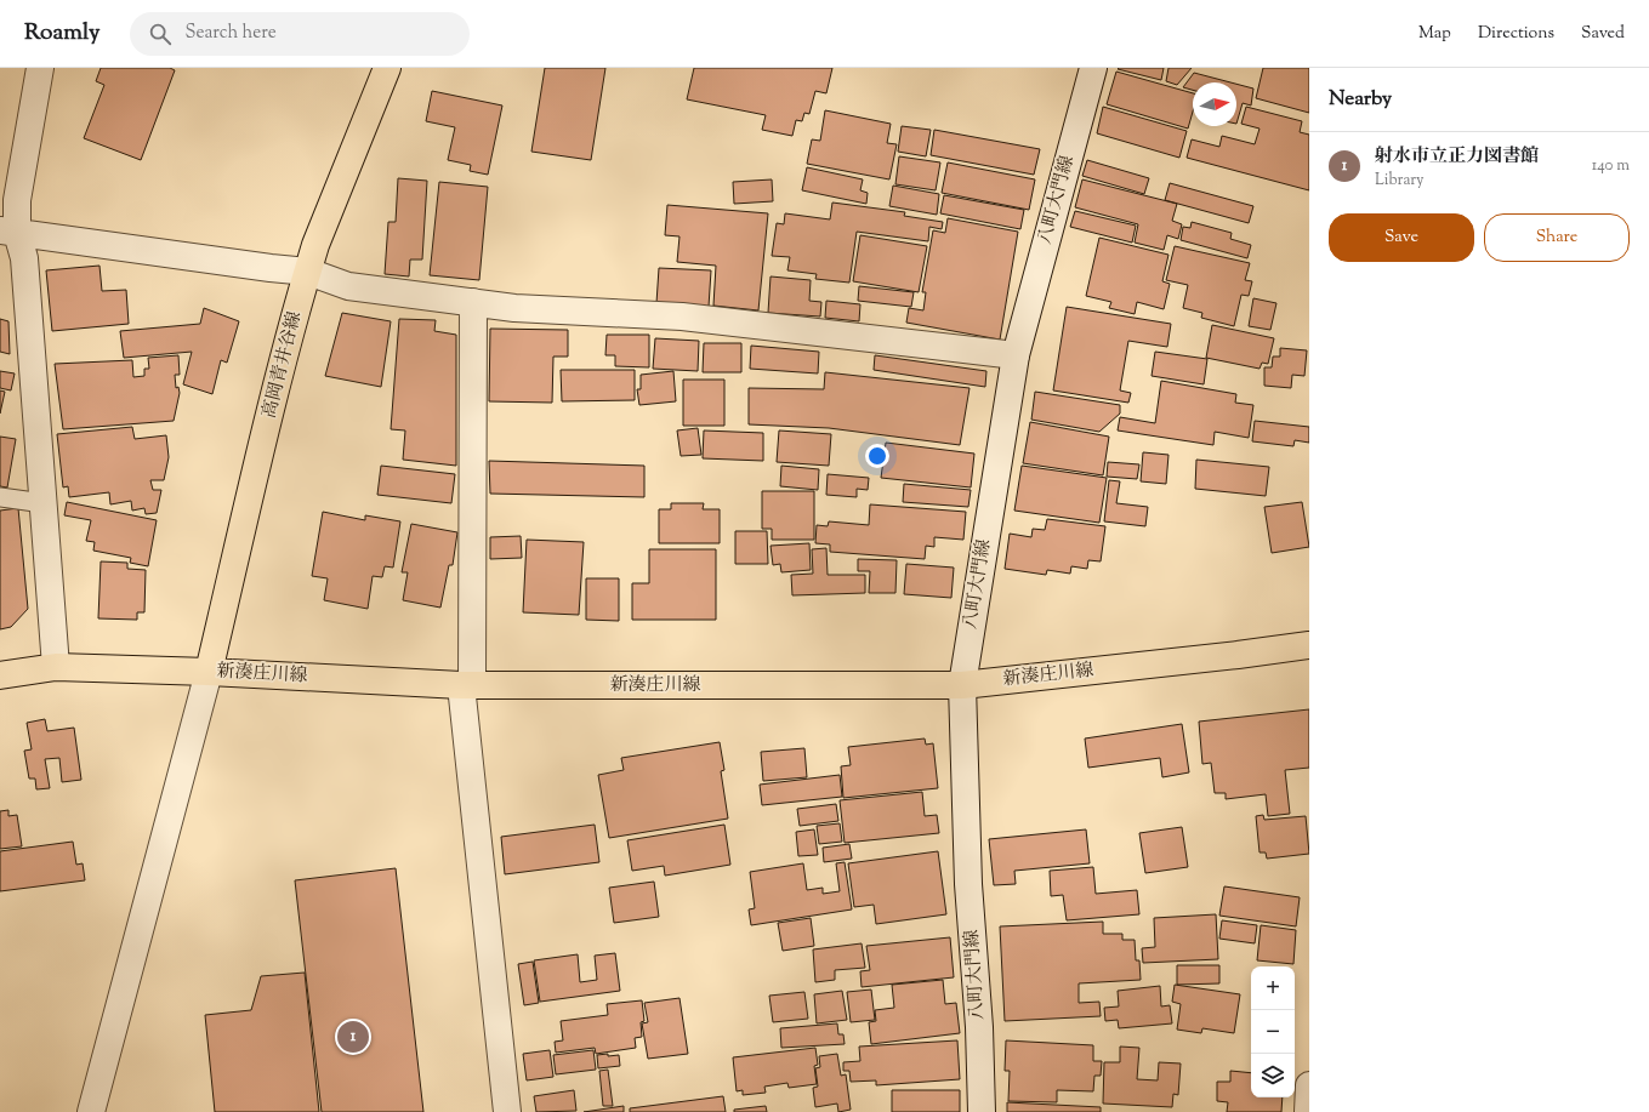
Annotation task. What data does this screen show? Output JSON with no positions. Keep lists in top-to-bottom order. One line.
{"streets":{"main road":["高岡青井谷線","新湊庄川線"],"street":["八町大門線"]},"crossings":[["八町大門線","新湊庄川線"],["高岡青井谷線","新湊庄川線"]],"north":"right","page":{"header":"Roamly","search":"Search here","nav":["Map","Directions","Saved"],"heading":"Nearby","list":[{"mark":"1","name":"射水市立正力図書館","note":"Library","value":"140 m"}],"buttons":["Save","Share"],"map_buttons":["+","−"],"pins":"1"}}
